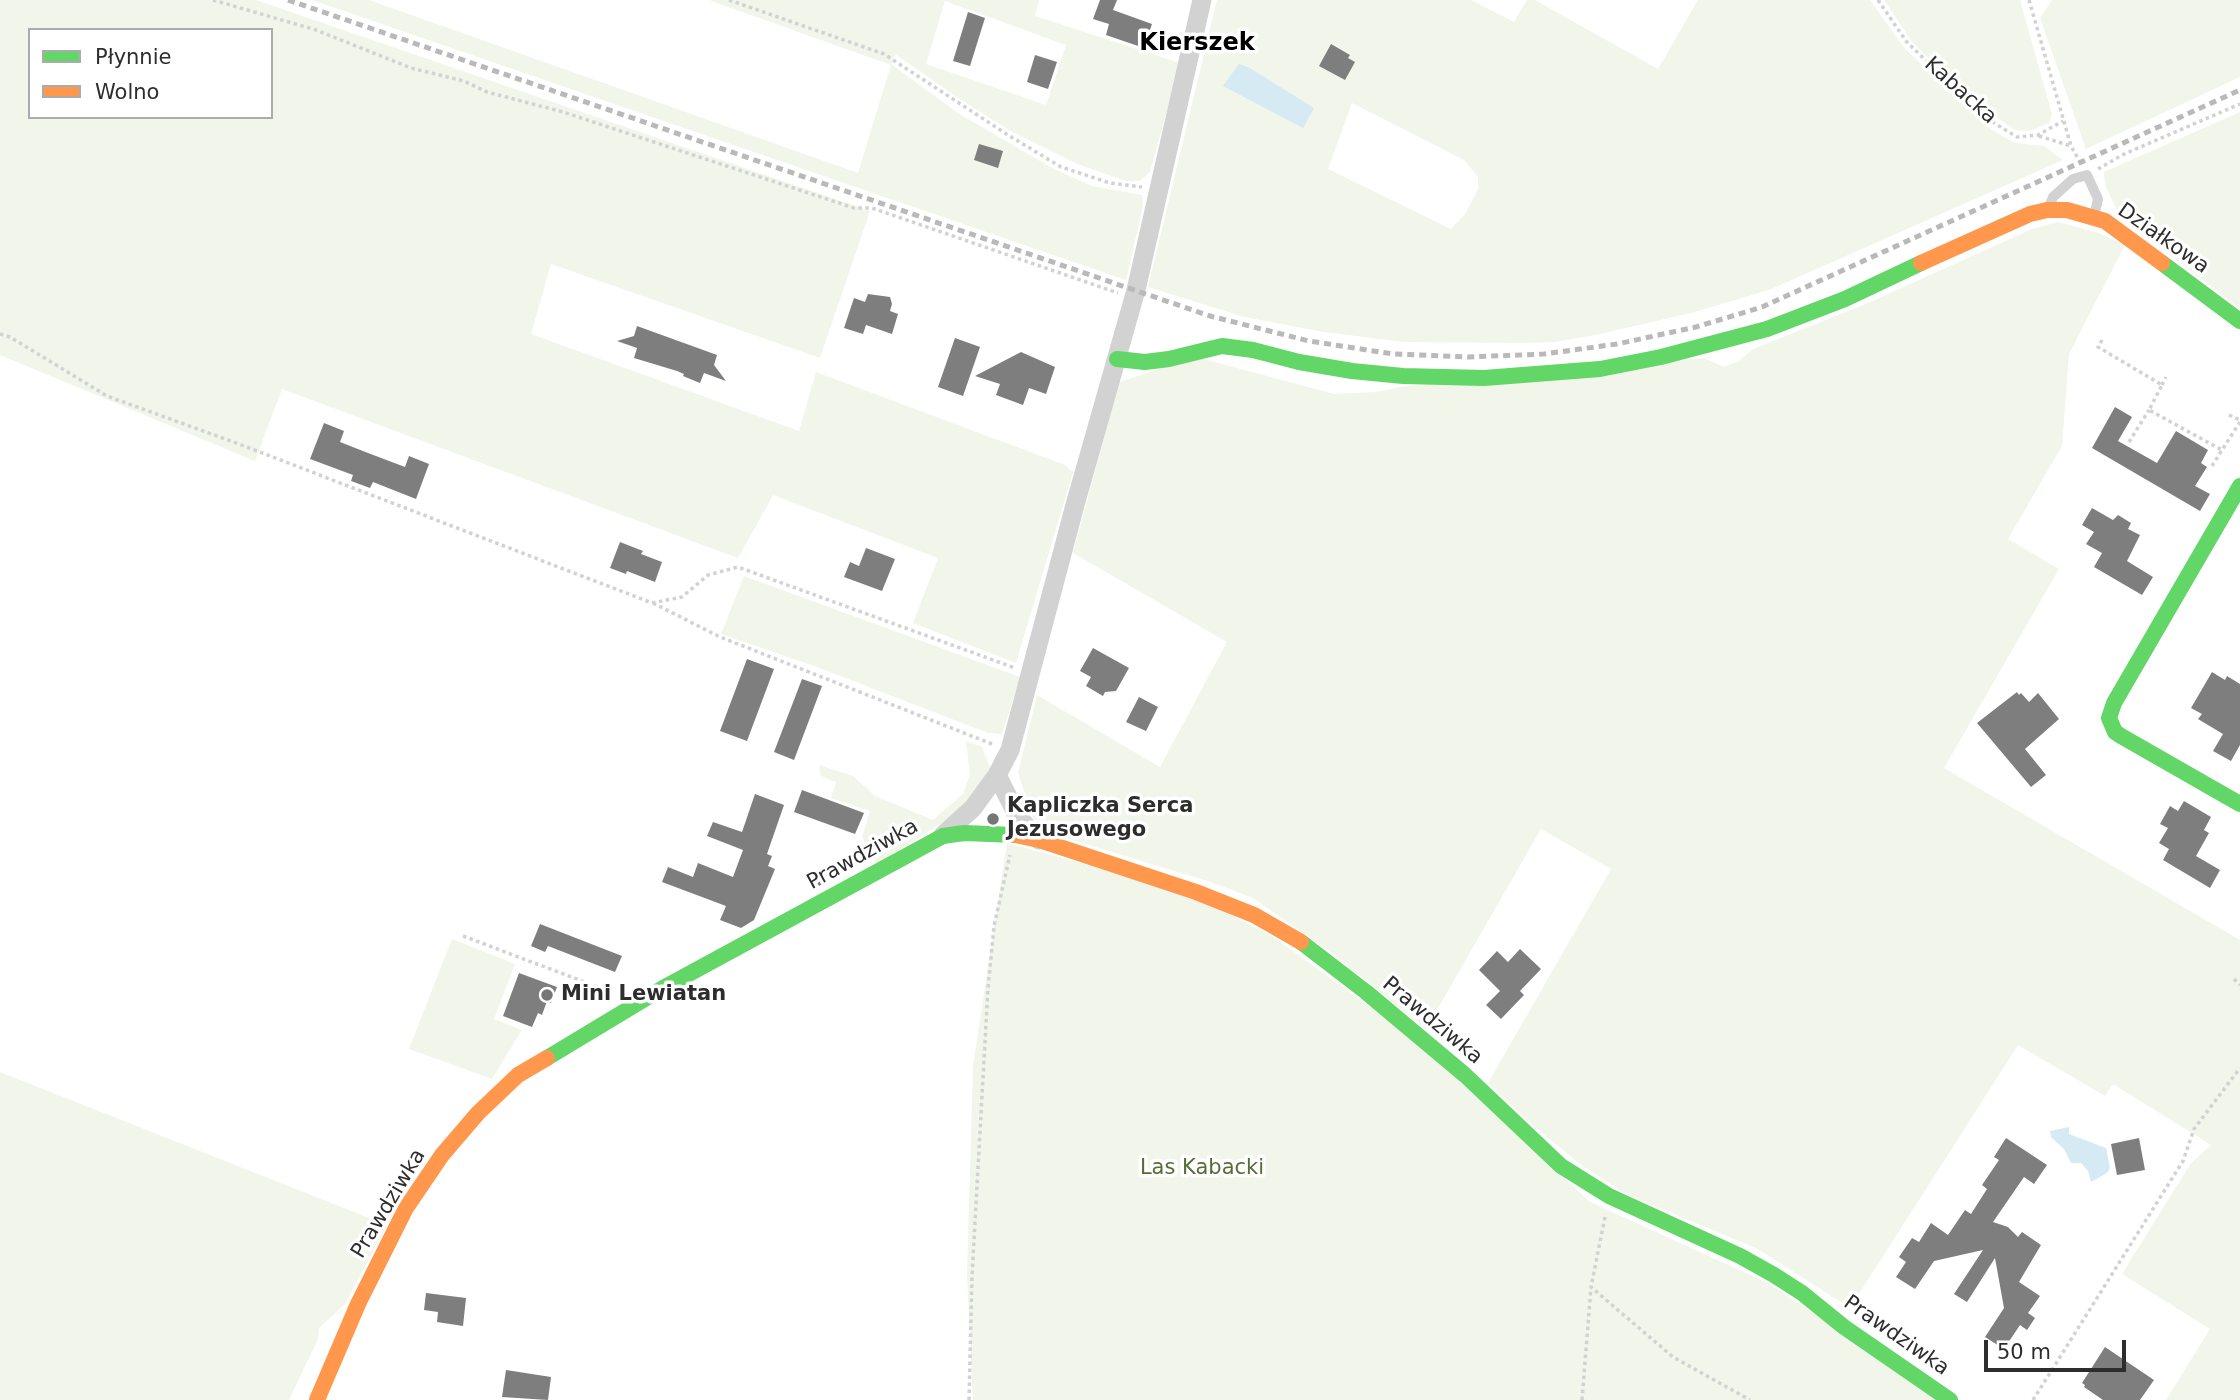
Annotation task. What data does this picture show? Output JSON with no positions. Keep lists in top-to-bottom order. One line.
{"streets":{"street":["Działkowa","Prawdziwka"],"path":["Kabacka"]},"districts":["Kierszek"],"parks":["Las Kabacki"],"places":["Kapliczka Serca Jezusowego","Mini Lewiatan"],"legend":["Płynnie","Wolno"],"scale_bar":"50 m"}
